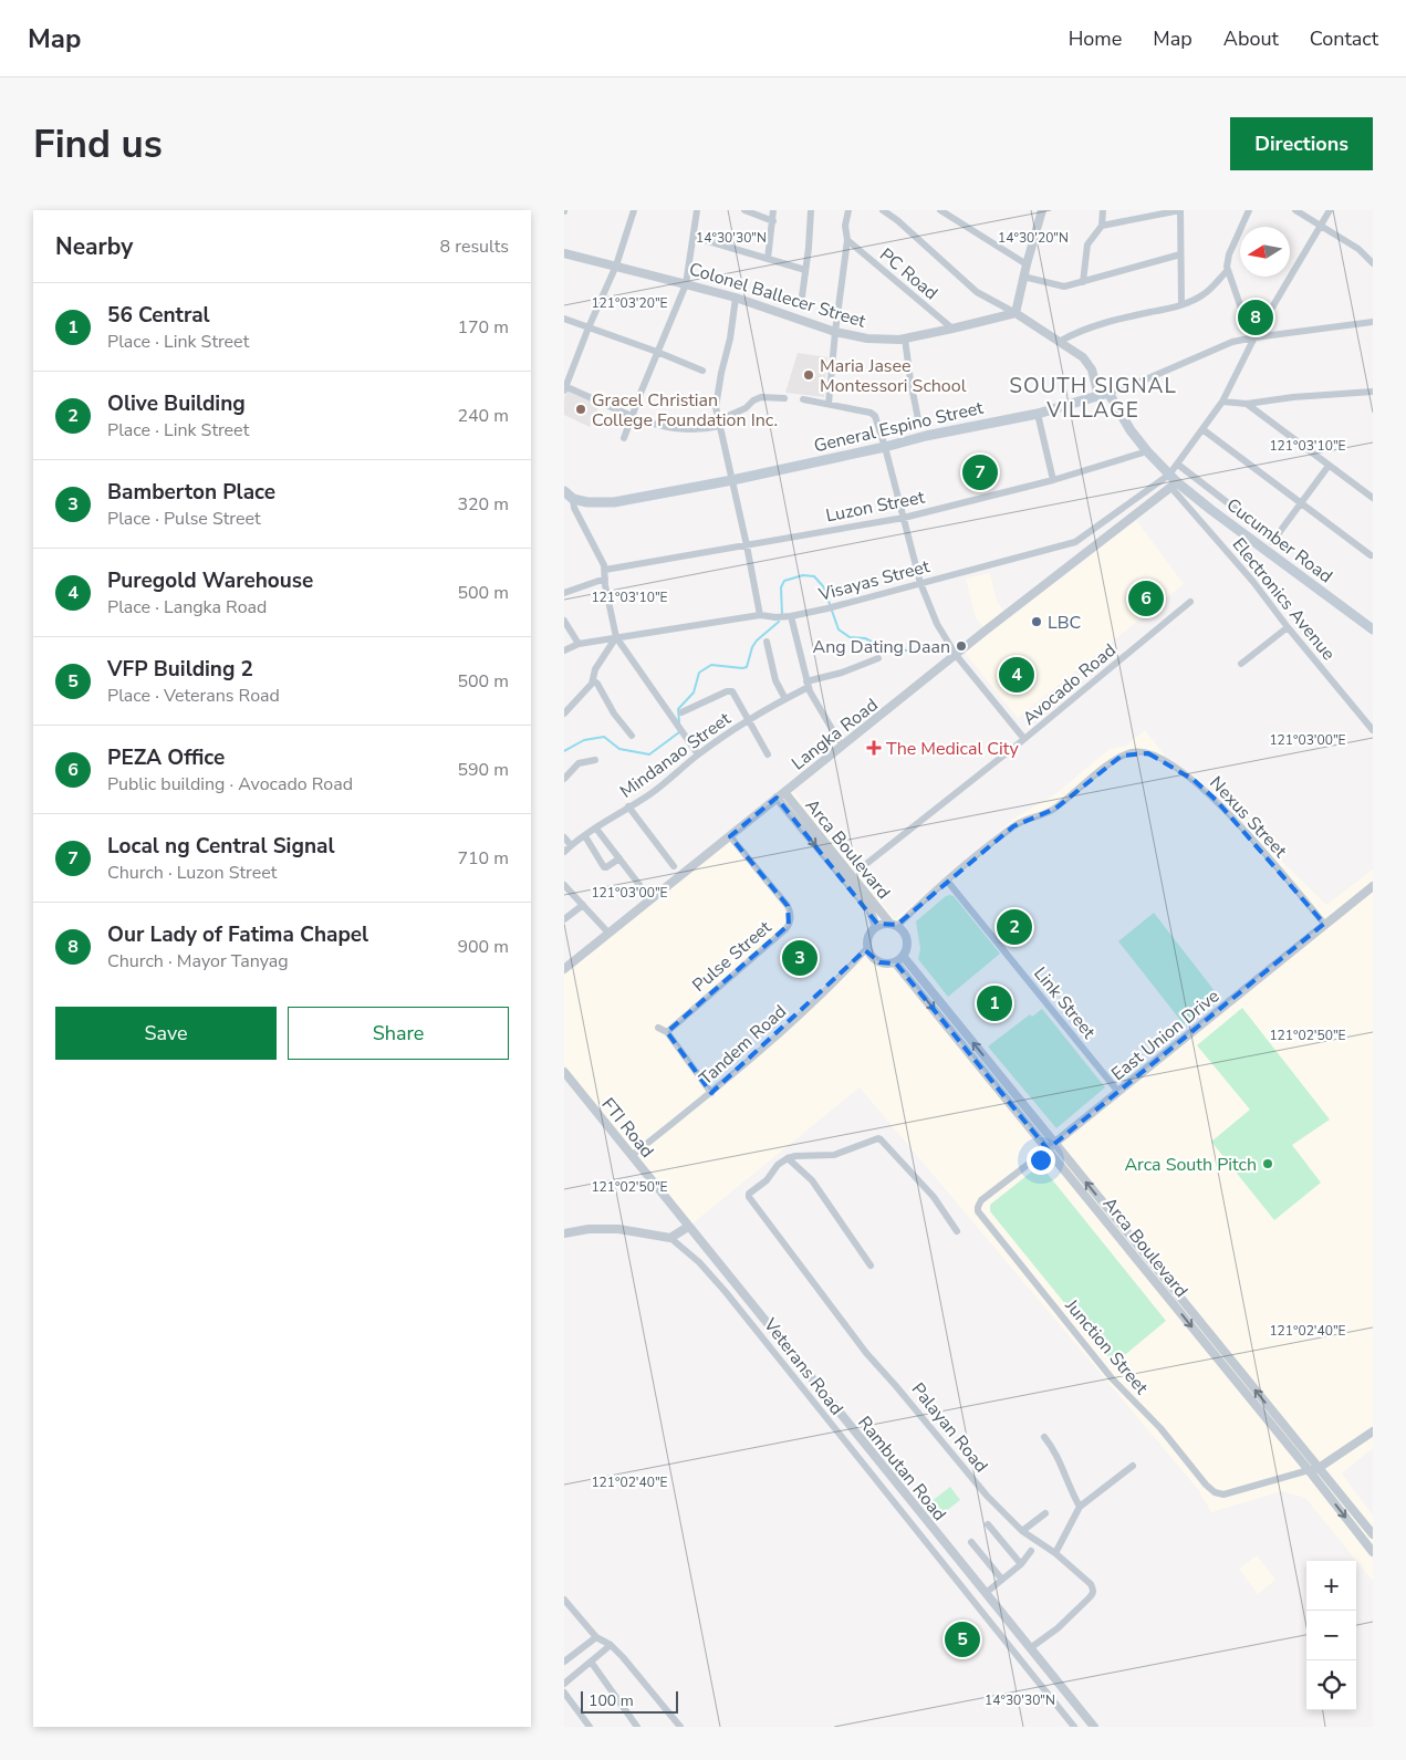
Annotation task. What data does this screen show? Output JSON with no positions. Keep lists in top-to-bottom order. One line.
{"streets":{"main road":["General Espino Street","Cucumber Road"],"street":["PC Road","Colonel Ballecer Street","Luzon Street","Visayas Street","Electronics Avenue","Avocado Road","Langka Road","Mindanao Street","Nexus Street","Arca Boulevard","Pulse Street","Link Street","East Union Drive","Tandem Road","FTI Road","Junction Street","Veterans Road","Palayan Road","Rambutan Road"]},"crossings":[["PC Road","Colonel Ballecer Street"],["General Espino Street","Visayas Street"],["Cucumber Road","Visayas Street"],["Cucumber Road","Electronics Avenue"],["Cucumber Road","Langka Road"],["Visayas Street","Electronics Avenue"],["Visayas Street","Langka Road"],["Electronics Avenue","Langka Road"],["Langka Road","Arca Boulevard"],["Langka Road","Pulse Street"],["Nexus Street","Arca Boulevard"],["Nexus Street","Link Street"],["Nexus Street","East Union Drive"],["Nexus Street","Tandem Road"],["Arca Boulevard","East Union Drive"],["Arca Boulevard","Tandem Road"],["Arca Boulevard","Junction Street"],["Link Street","East Union Drive"],["East Union Drive","Junction Street"],["Tandem Road","FTI Road"],["FTI Road","Rambutan Road"],["Palayan Road","Rambutan Road"]],"districts":["SOUTH SIGNAL VILLAGE"],"places":{"other":["Maria Jasee Montessori School","Gracel Christian College Foundation Inc.","LBC","Ang Dating Daan","Arca South Pitch"],"health":["The Medical City"]},"scale_bar":"100 m","north":"left","page":{"header":"Map","nav":["Home","Map","About","Contact"],"buttons":["Directions",["Save","Share"]],"title":"Find us","heading":["Nearby","8 results"],"list":[{"mark":"1","name":"56 Central","note":"Place · Link Street","value":"170 m"},{"mark":"2","name":"Olive Building","note":"Place · Link Street","value":"240 m"},{"mark":"3","name":"Bamberton Place","note":"Place · Pulse Street","value":"320 m"},{"mark":"4","name":"Puregold Warehouse","note":"Place · Langka Road","value":"500 m"},{"mark":"5","name":"VFP Building 2","note":"Place · Veterans Road","value":"500 m"},{"mark":"6","name":"PEZA Office","note":"Public building · Avocado Road","value":"590 m"},{"mark":"7","name":"Local ng Central Signal","note":"Church · Luzon Street","value":"710 m"},{"mark":"8","name":"Our Lady of Fatima Chapel","note":"Church · Mayor Tanyag","value":"900 m"}],"pins":["8","7","6","4","2","3","1","5"],"map_buttons":["+","−"],"scale":"100 m"},"coordinates":["14°30'30\"N","14°30'20\"N","121°03'20\"E","121°03'10\"E","121°03'00\"E","121°02'50\"E","121°02'40\"E"]}
